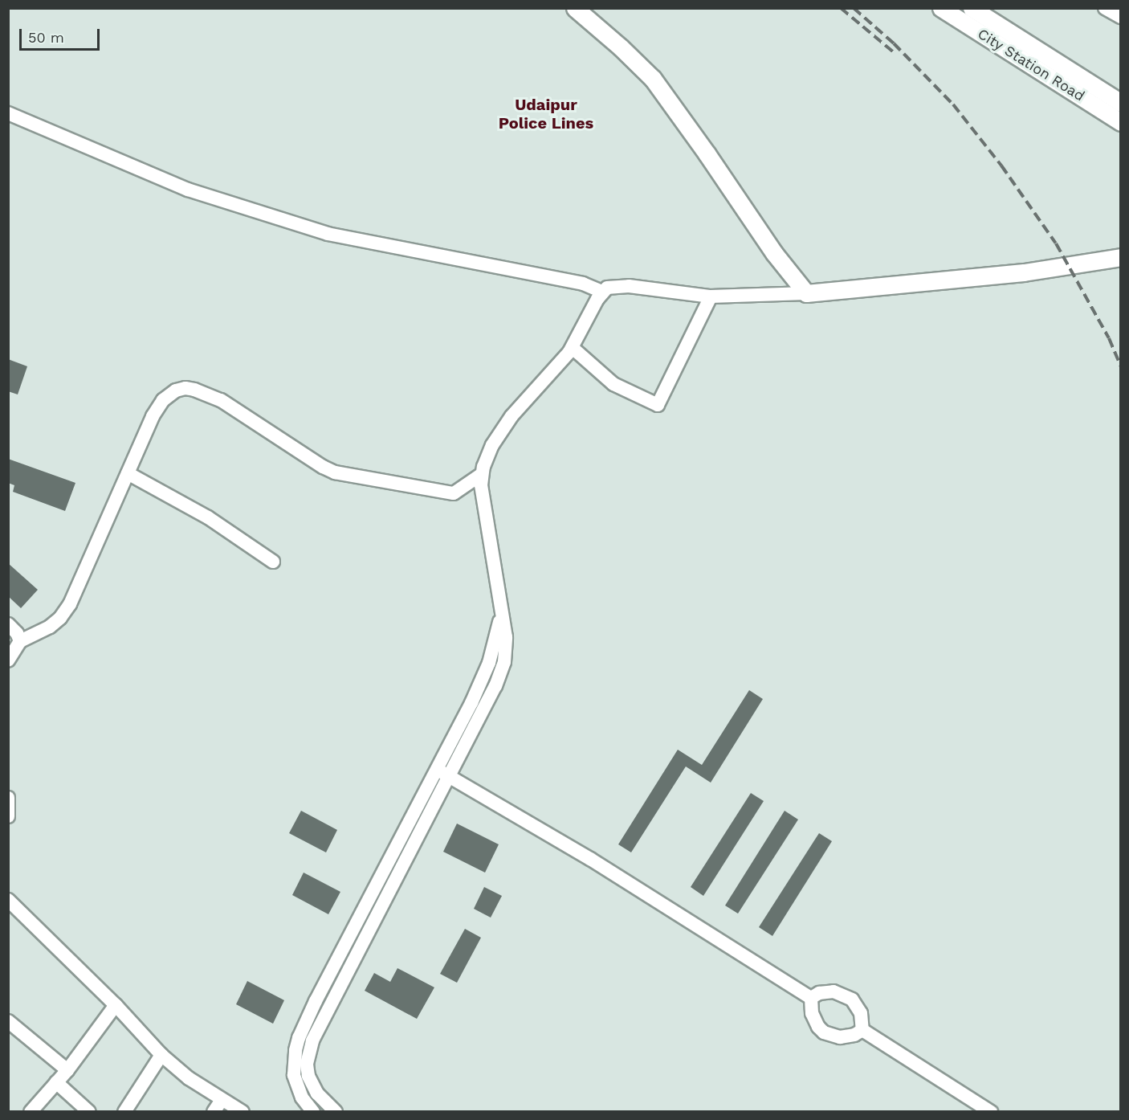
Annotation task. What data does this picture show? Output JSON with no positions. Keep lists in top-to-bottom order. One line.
{"streets":{"main road":["City Station Road"]},"districts":["Udaipur Police Lines"],"scale_bar":"50 m"}
